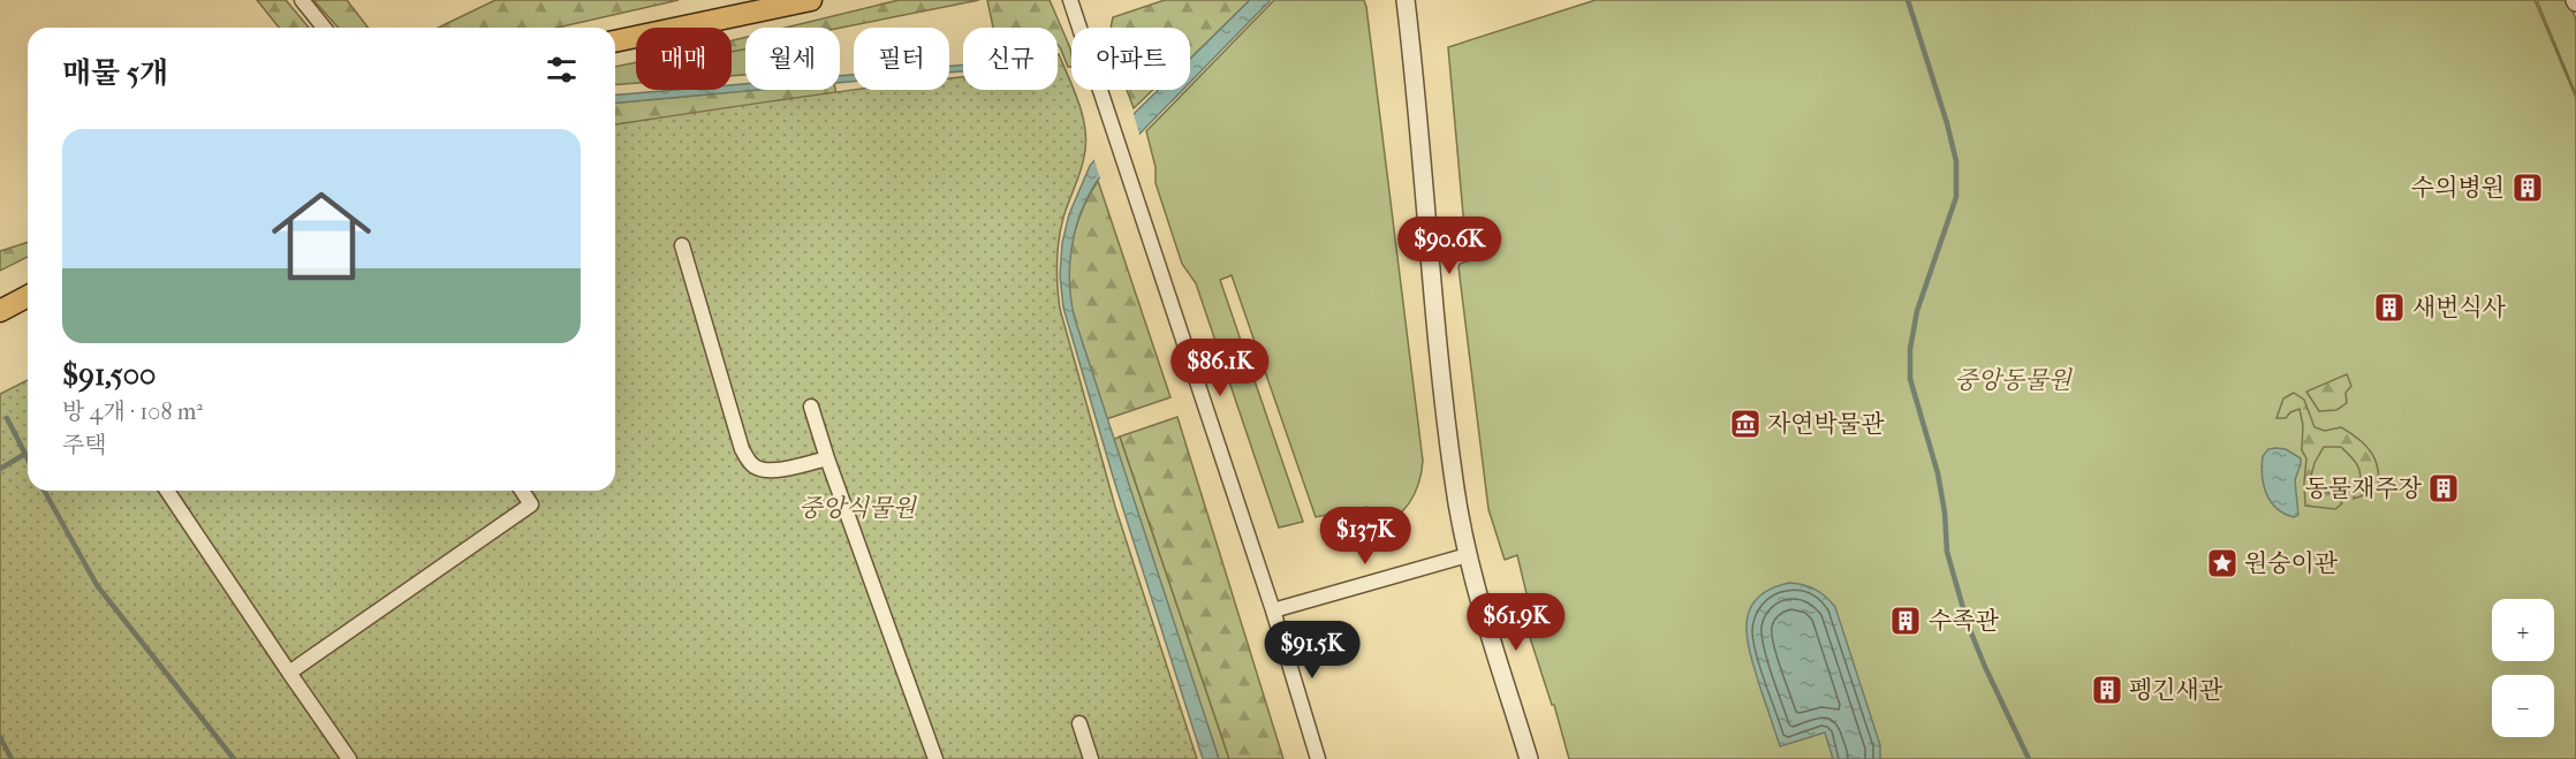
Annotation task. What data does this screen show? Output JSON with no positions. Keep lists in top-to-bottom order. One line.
{"parks":["중앙동물원","중앙식물원"],"places":{"building":["수의병원","새번식사","동물재주장","수족관","펭긴새관"],"museum":["자연박물관"],"place":["원숭이관"]},"page":{"chip":["매매","월세","필터","신규","아파트"],"heading":"매물 5개","list":[{"name":"$91,500","note":"방 4개 · 108 m² · 주택"}],"price":["$90.6K","$86.1K","$137K","$61.9K","$91.5K"],"map_buttons":["+","−"]}}
